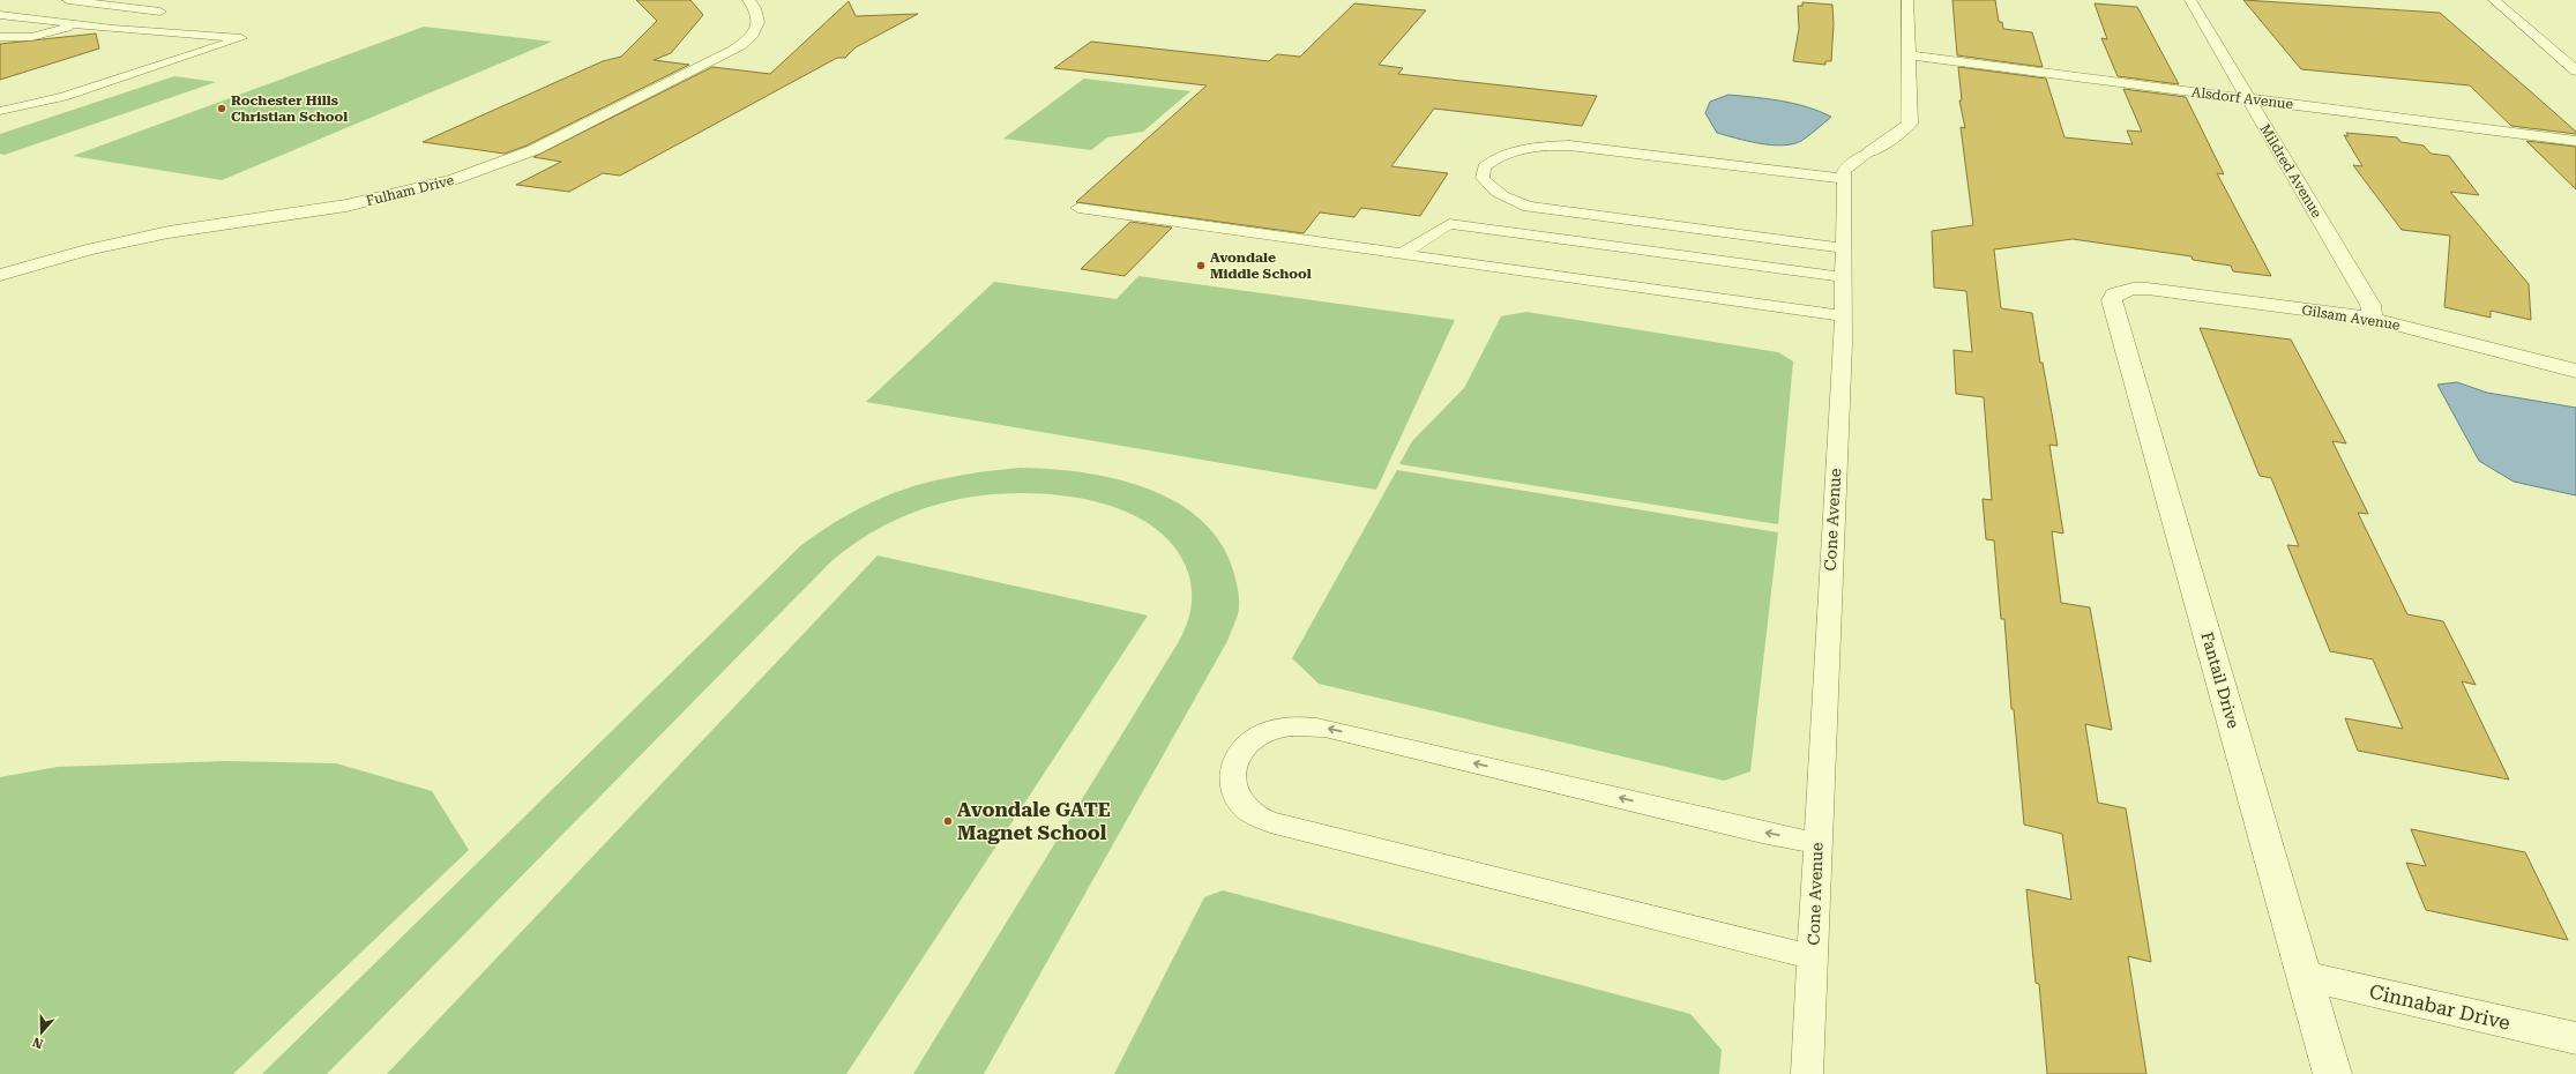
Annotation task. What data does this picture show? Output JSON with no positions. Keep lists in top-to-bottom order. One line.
{"streets":{"street":["Alsdorf Avenue","Mildred Avenue","Fulham Drive","Gilsam Avenue","Fantail Drive","Cinnabar Drive"],"lane":["Cone Avenue"]},"crossings":[["Alsdorf Avenue","Mildred Avenue"],["Mildred Avenue","Gilsam Avenue"],["Gilsam Avenue","Fantail Drive"],["Fantail Drive","Cinnabar Drive"]],"places":["Rochester Hills Christian School","Avondale Middle School","Avondale GATE Magnet School"],"north":"bottom"}
